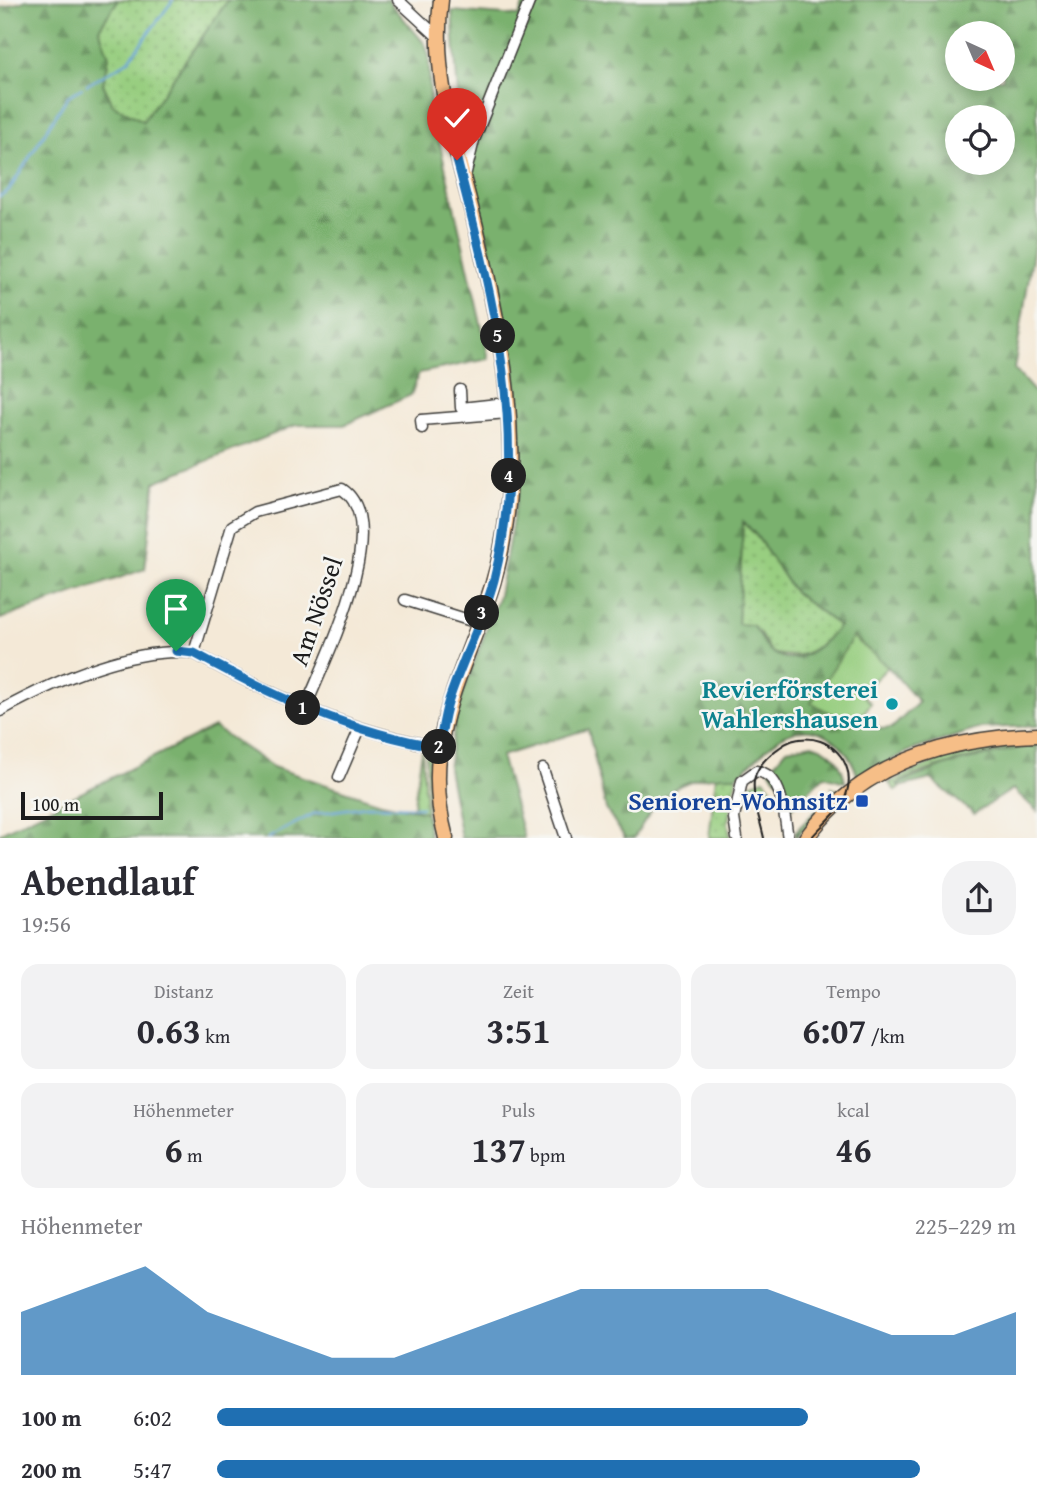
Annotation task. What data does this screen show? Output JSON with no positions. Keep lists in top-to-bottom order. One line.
{"streets":{"street":["Am Nössel"]},"places":{"other":["Revierförsterei Wahlershausen"],"transit":["Senioren-Wohnsitz"]},"scale_bar":"100 m","north":"bottom right","page":{"pins":["5","4","3","1","2"],"scale":"100 m","heading":["Abendlauf","19:56"],"stats":[["Distanz","0.63 km"],["Zeit","3:51"],["Tempo","6:07 /km"],["Höhenmeter","6 m"],["Puls","137 bpm"],["kcal","46"]],"chart":["Höhenmeter","225–229 m"],"list":[{"name":"100 m","note":"6:02"},{"name":"200 m","note":"5:47"}]}}
